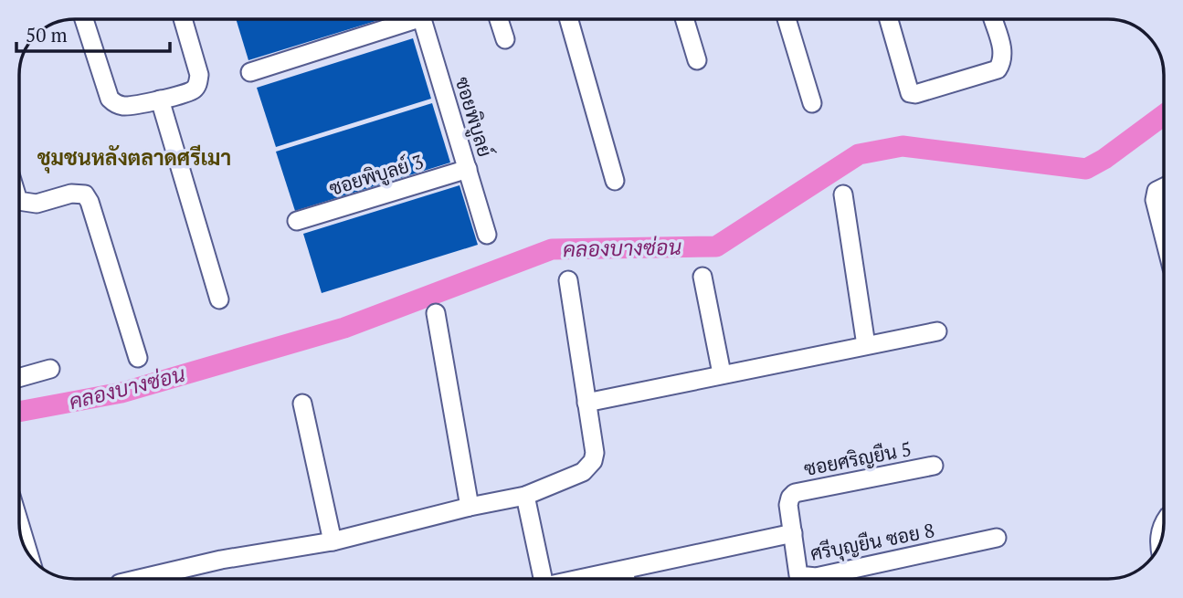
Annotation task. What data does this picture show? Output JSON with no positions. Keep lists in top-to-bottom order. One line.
{"streets":{"street":["ซอยพิบูลย์","ซอยพิบูลย์ 3","ซอยศริญยืน 5","ศรีบุญยืน ซอย 8"]},"crossings":[["ซอยพิบูลย์","ซอยพิบูลย์ 3"],["ซอยศริญยืน 5","ศรีบุญยืน ซอย 8"]],"districts":["ชุมชนหลังตลาดศรีเมา"],"water":["คลองบางซ่อน"],"scale_bar":"50 m"}
